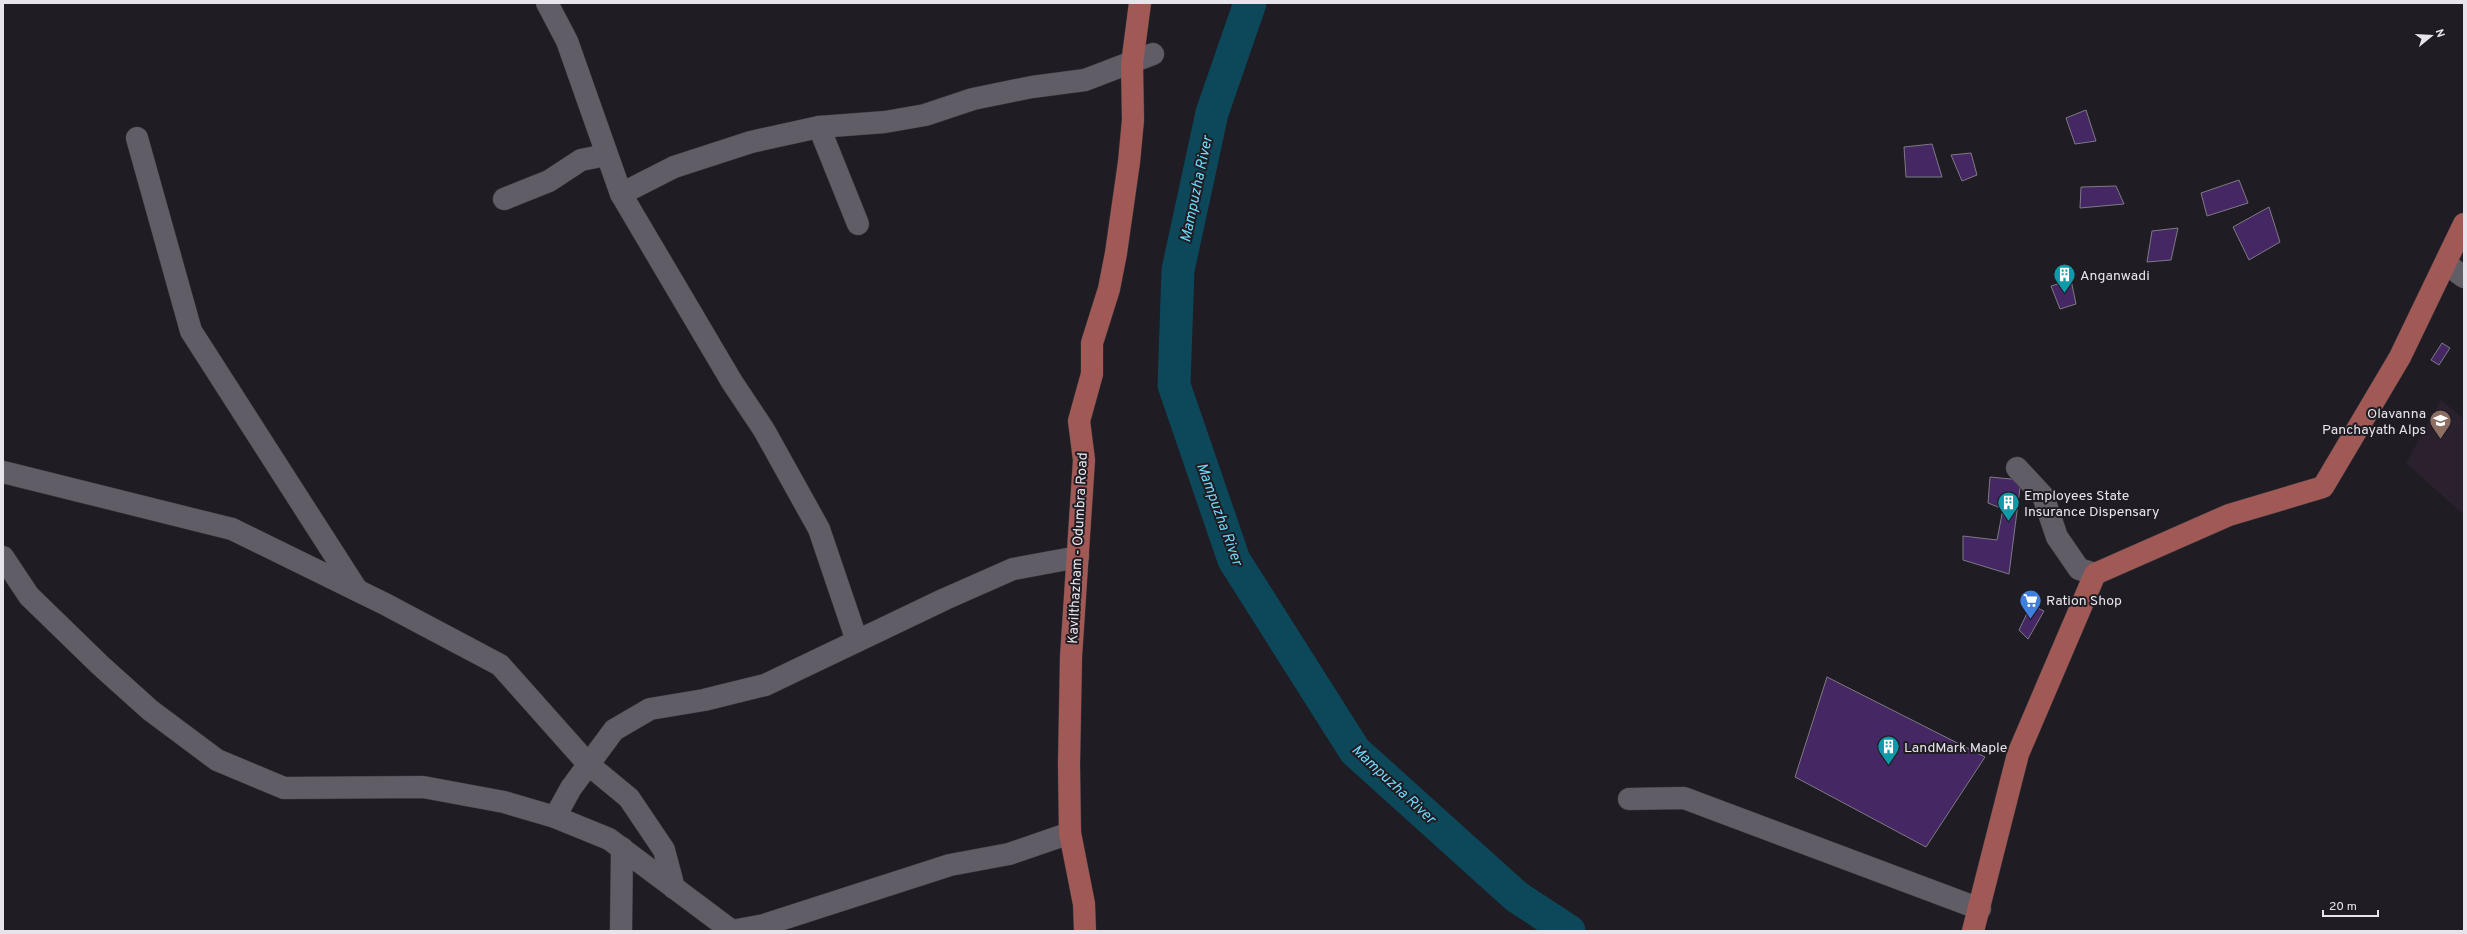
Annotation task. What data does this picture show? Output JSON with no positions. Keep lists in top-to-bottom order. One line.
{"streets":{"main road":["Kavilthazham - Odumbra Road"]},"water":["Mampuzha River"],"places":{"building":["Anganwadi","Employees State Insurance Dispensary","LandMark Maple"],"school or university":["Olavanna Panchayath Alps"],"supermarket":["Ration Shop"]},"scale_bar":"20 m","north":"right"}
